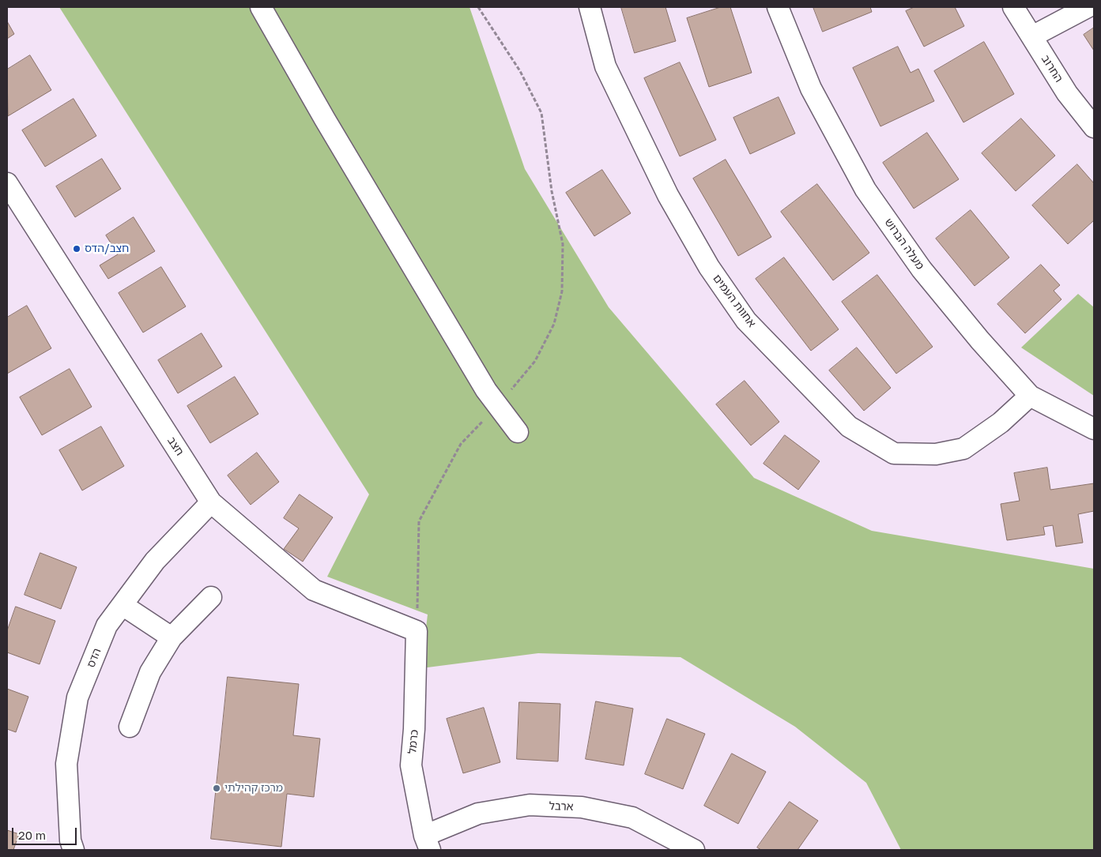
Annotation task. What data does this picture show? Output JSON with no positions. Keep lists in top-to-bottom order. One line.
{"streets":{"street":["החרוב","מעלה הברוש","אחוות העמים","חצב","הדס","כרמל","ארבל"]},"crossings":[["מעלה הברוש","אחוות העמים"],["חצב","הדס"],["חצב","כרמל"],["כרמל","ארבל"]],"places":["חצב/הדס","מרכז קהילתי"],"scale_bar":"20 m"}
